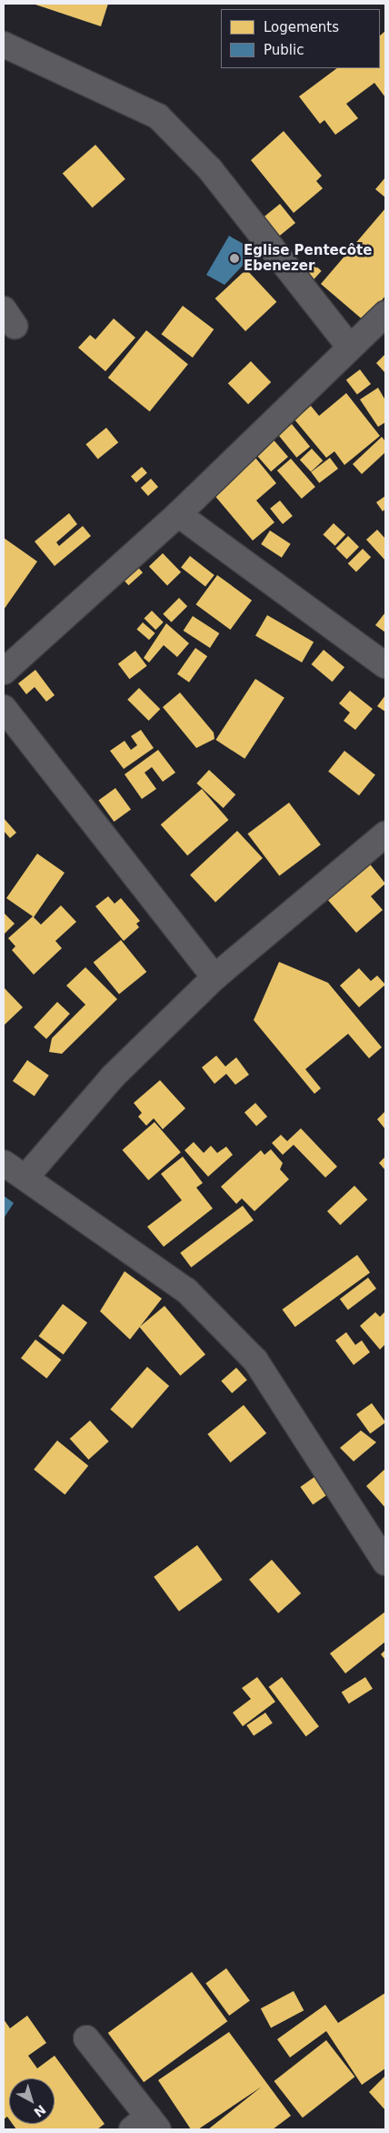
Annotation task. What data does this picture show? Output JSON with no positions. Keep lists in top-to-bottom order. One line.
{"places":["Eglise Pentecôte Ebenezer"],"legend":["Logements","Public"],"north":"bottom right"}
